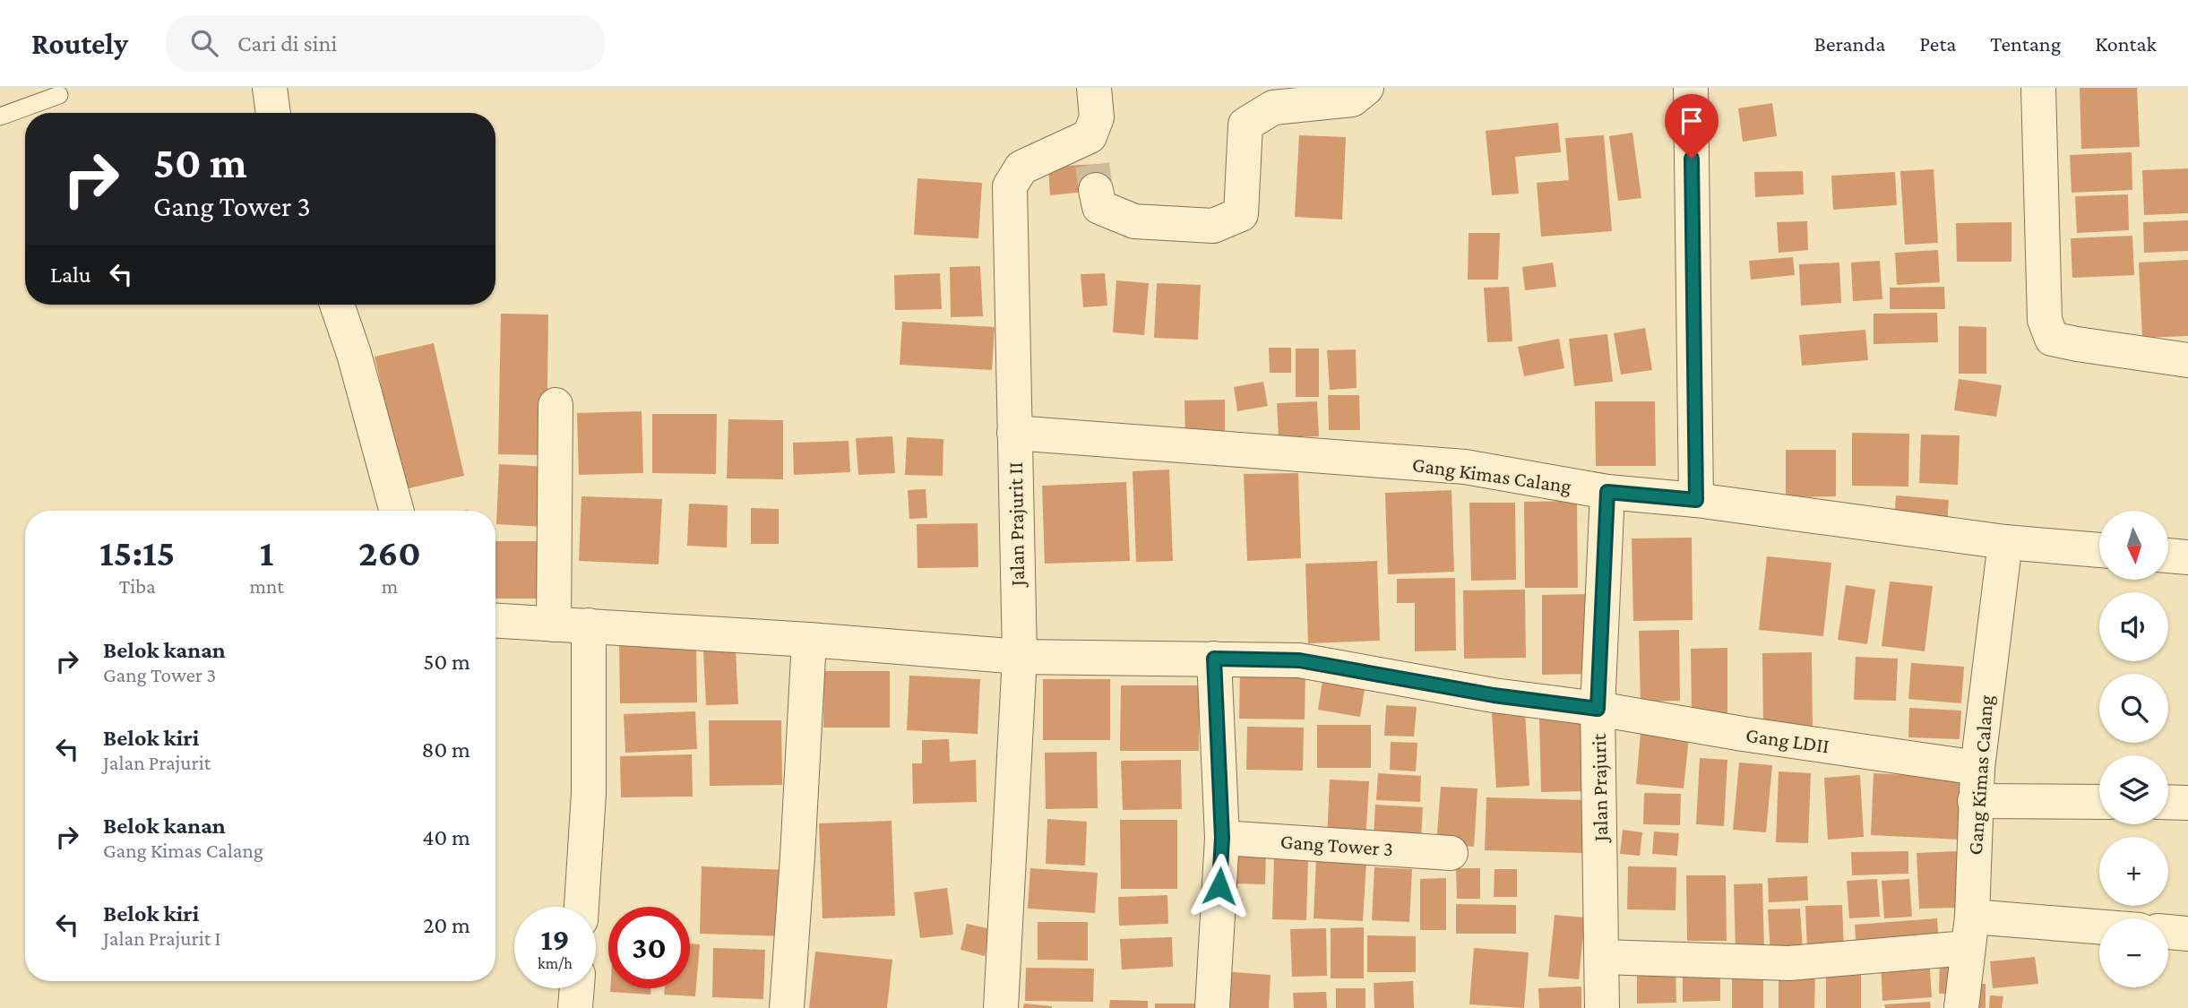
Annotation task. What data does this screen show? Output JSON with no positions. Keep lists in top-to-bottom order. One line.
{"streets":{"street":["Gang Kimas Calang","Jalan Prajurit II","Gang LDII","Jalan Prajurit","Gang Tower 3"]},"crossings":[["Gang Kimas Calang","Jalan Prajurit II"],["Gang Kimas Calang","Gang LDII"],["Gang Kimas Calang","Jalan Prajurit"],["Gang LDII","Jalan Prajurit"]],"north":"bottom","page":{"header":"Routely","search":"Cari di sini","nav":["Beranda","Peta","Tentang","Kontak"],"turn":["50 m","Gang Tower 3"],"then":"Lalu","map_buttons":["+","−"],"eta":["15:15","Tiba","1","mnt","260","m"],"list":[{"name":"Belok kanan","note":"Gang Tower 3","value":"50 m"},{"name":"Belok kiri","note":"Jalan Prajurit","value":"80 m"},{"name":"Belok kanan","note":"Gang Kimas Calang","value":"40 m"},{"name":"Belok kiri","note":"Jalan Prajurit I","value":"20 m"}],"speed":"19 km/h","limit":"30"}}
